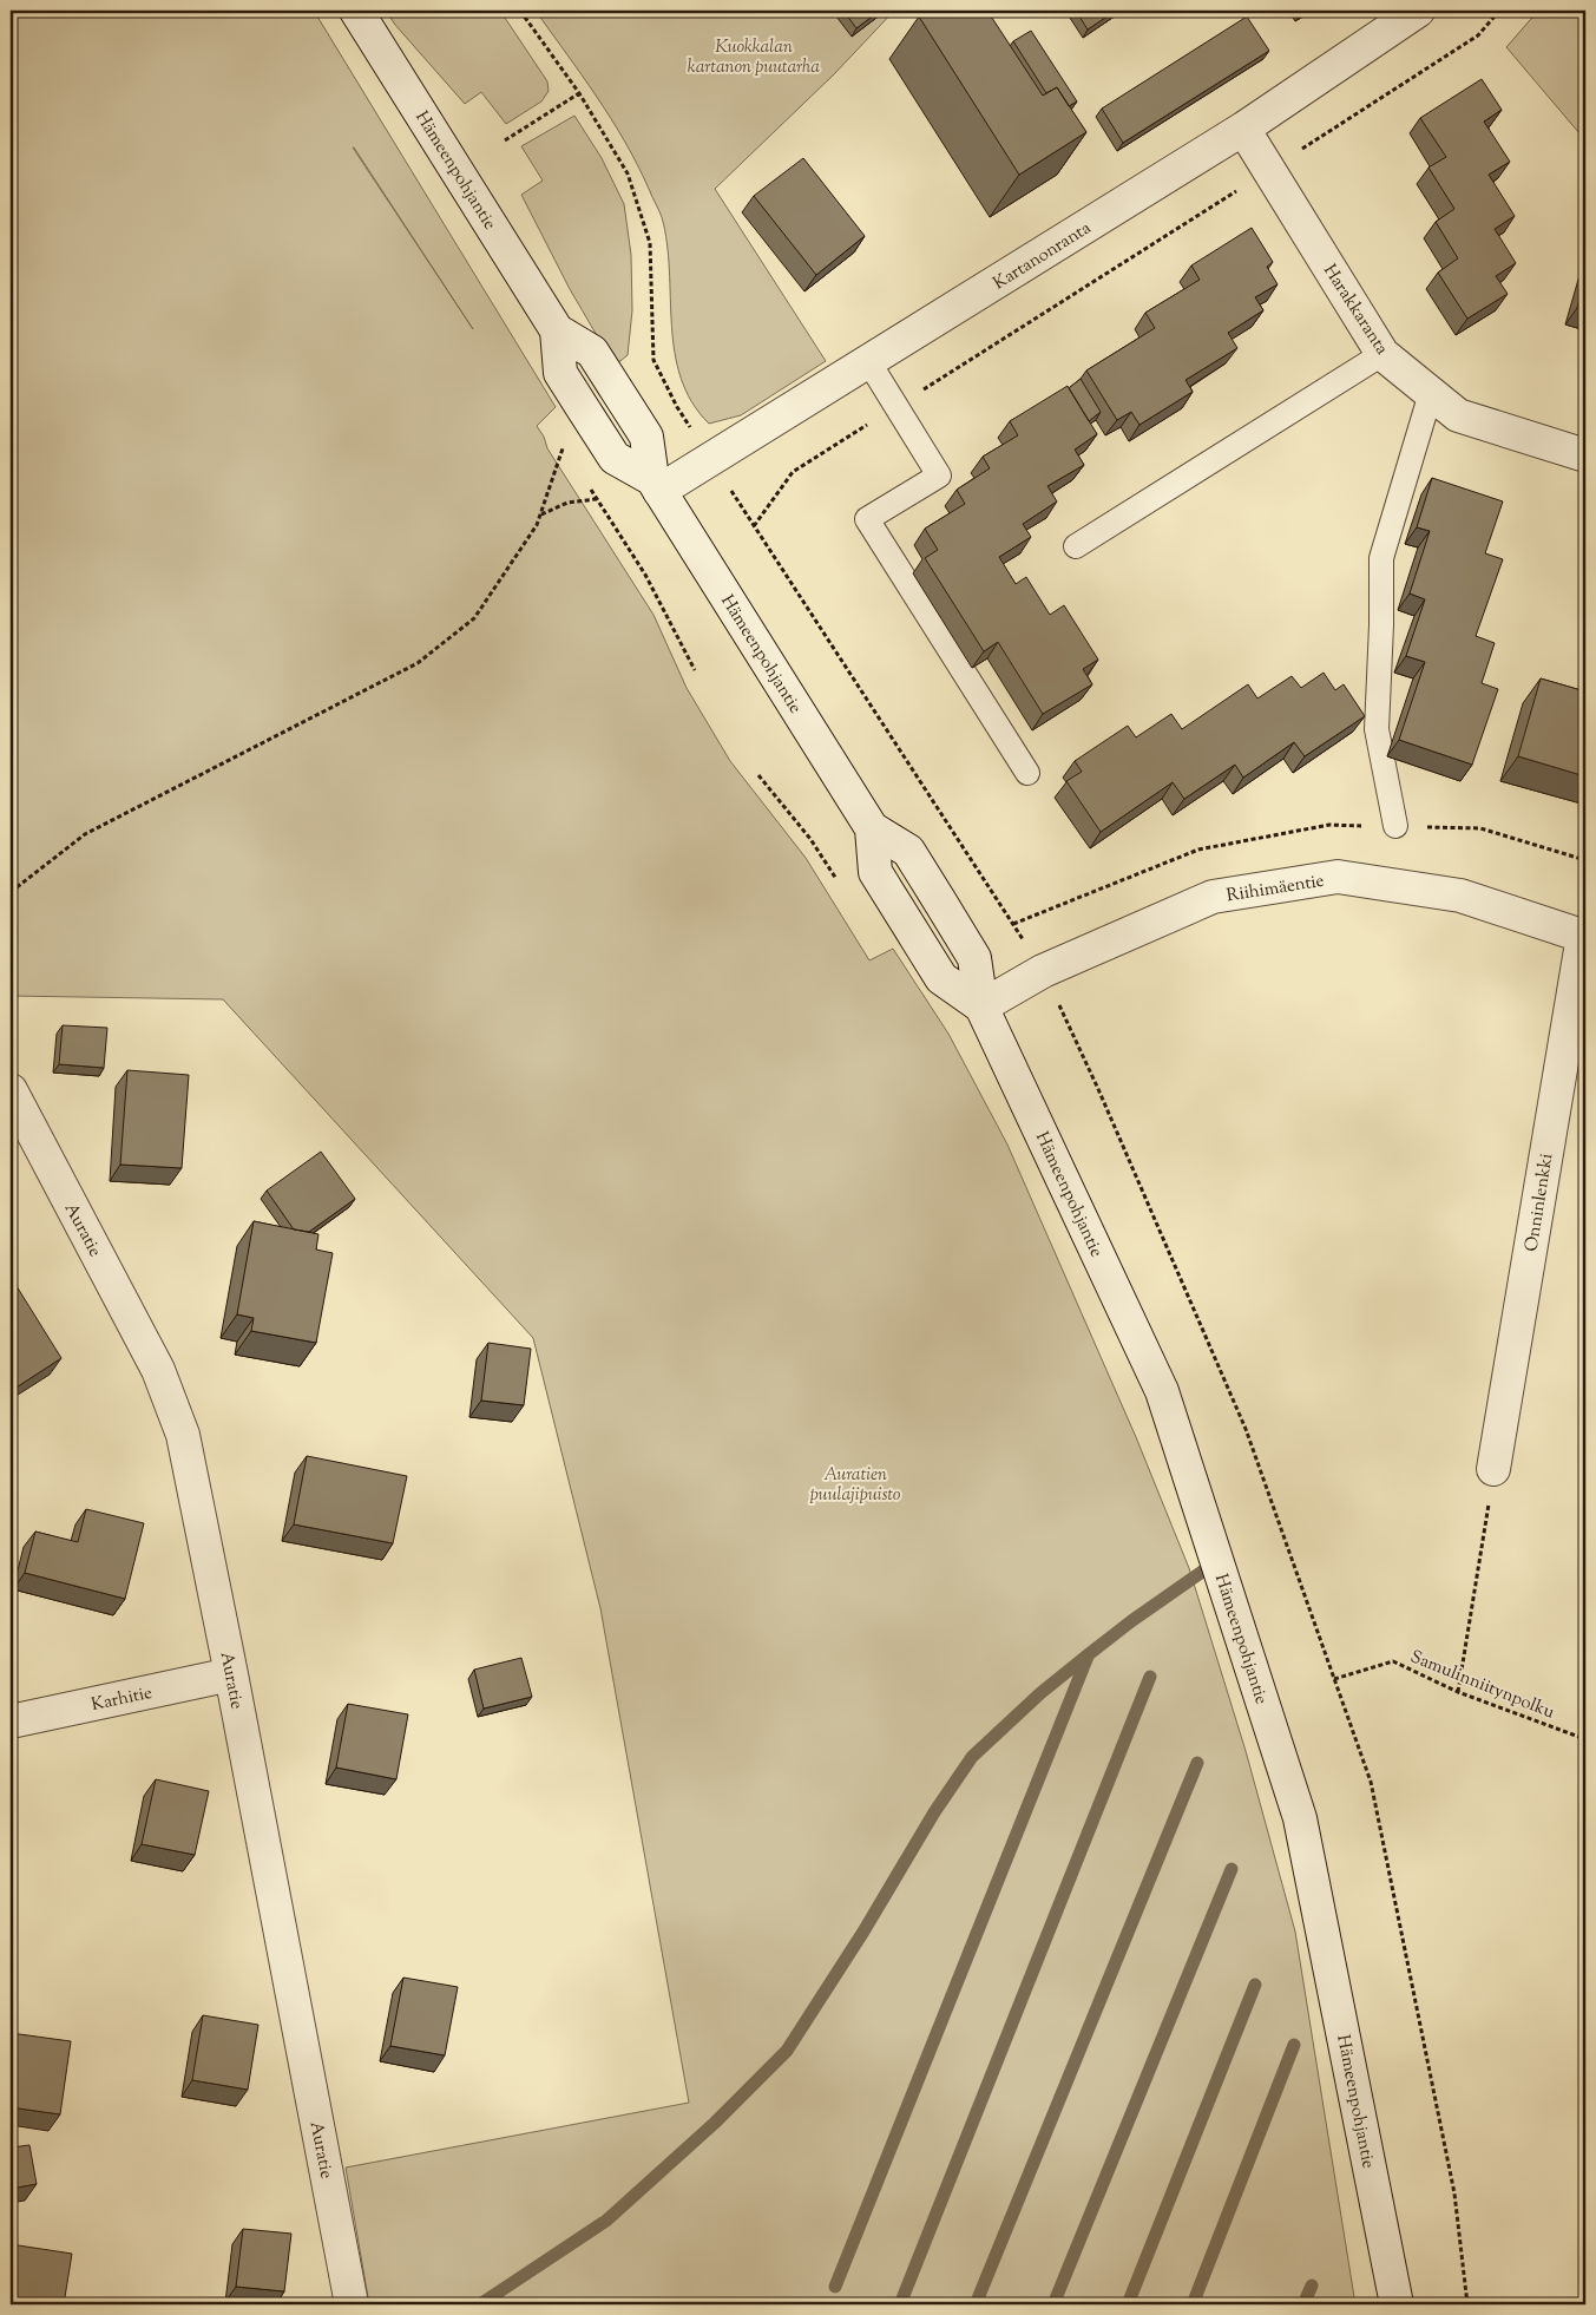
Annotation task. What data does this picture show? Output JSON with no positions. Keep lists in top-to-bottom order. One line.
{"streets":{"street":["Hämeenpohjantie","Kartanonranta","Harakkaranta","Riihimäentie","Onninlenkki","Auratie","Karhitie"],"path":["Samulinniitynpolku"]},"crossings":[["Hämeenpohjantie","Kartanonranta"],["Hämeenpohjantie","Riihimäentie"],["Kartanonranta","Harakkaranta"],["Riihimäentie","Onninlenkki"],["Auratie","Karhitie"]],"parks":["Kuokkalan kartanon puutarha","Auratien puulajipuisto"]}
